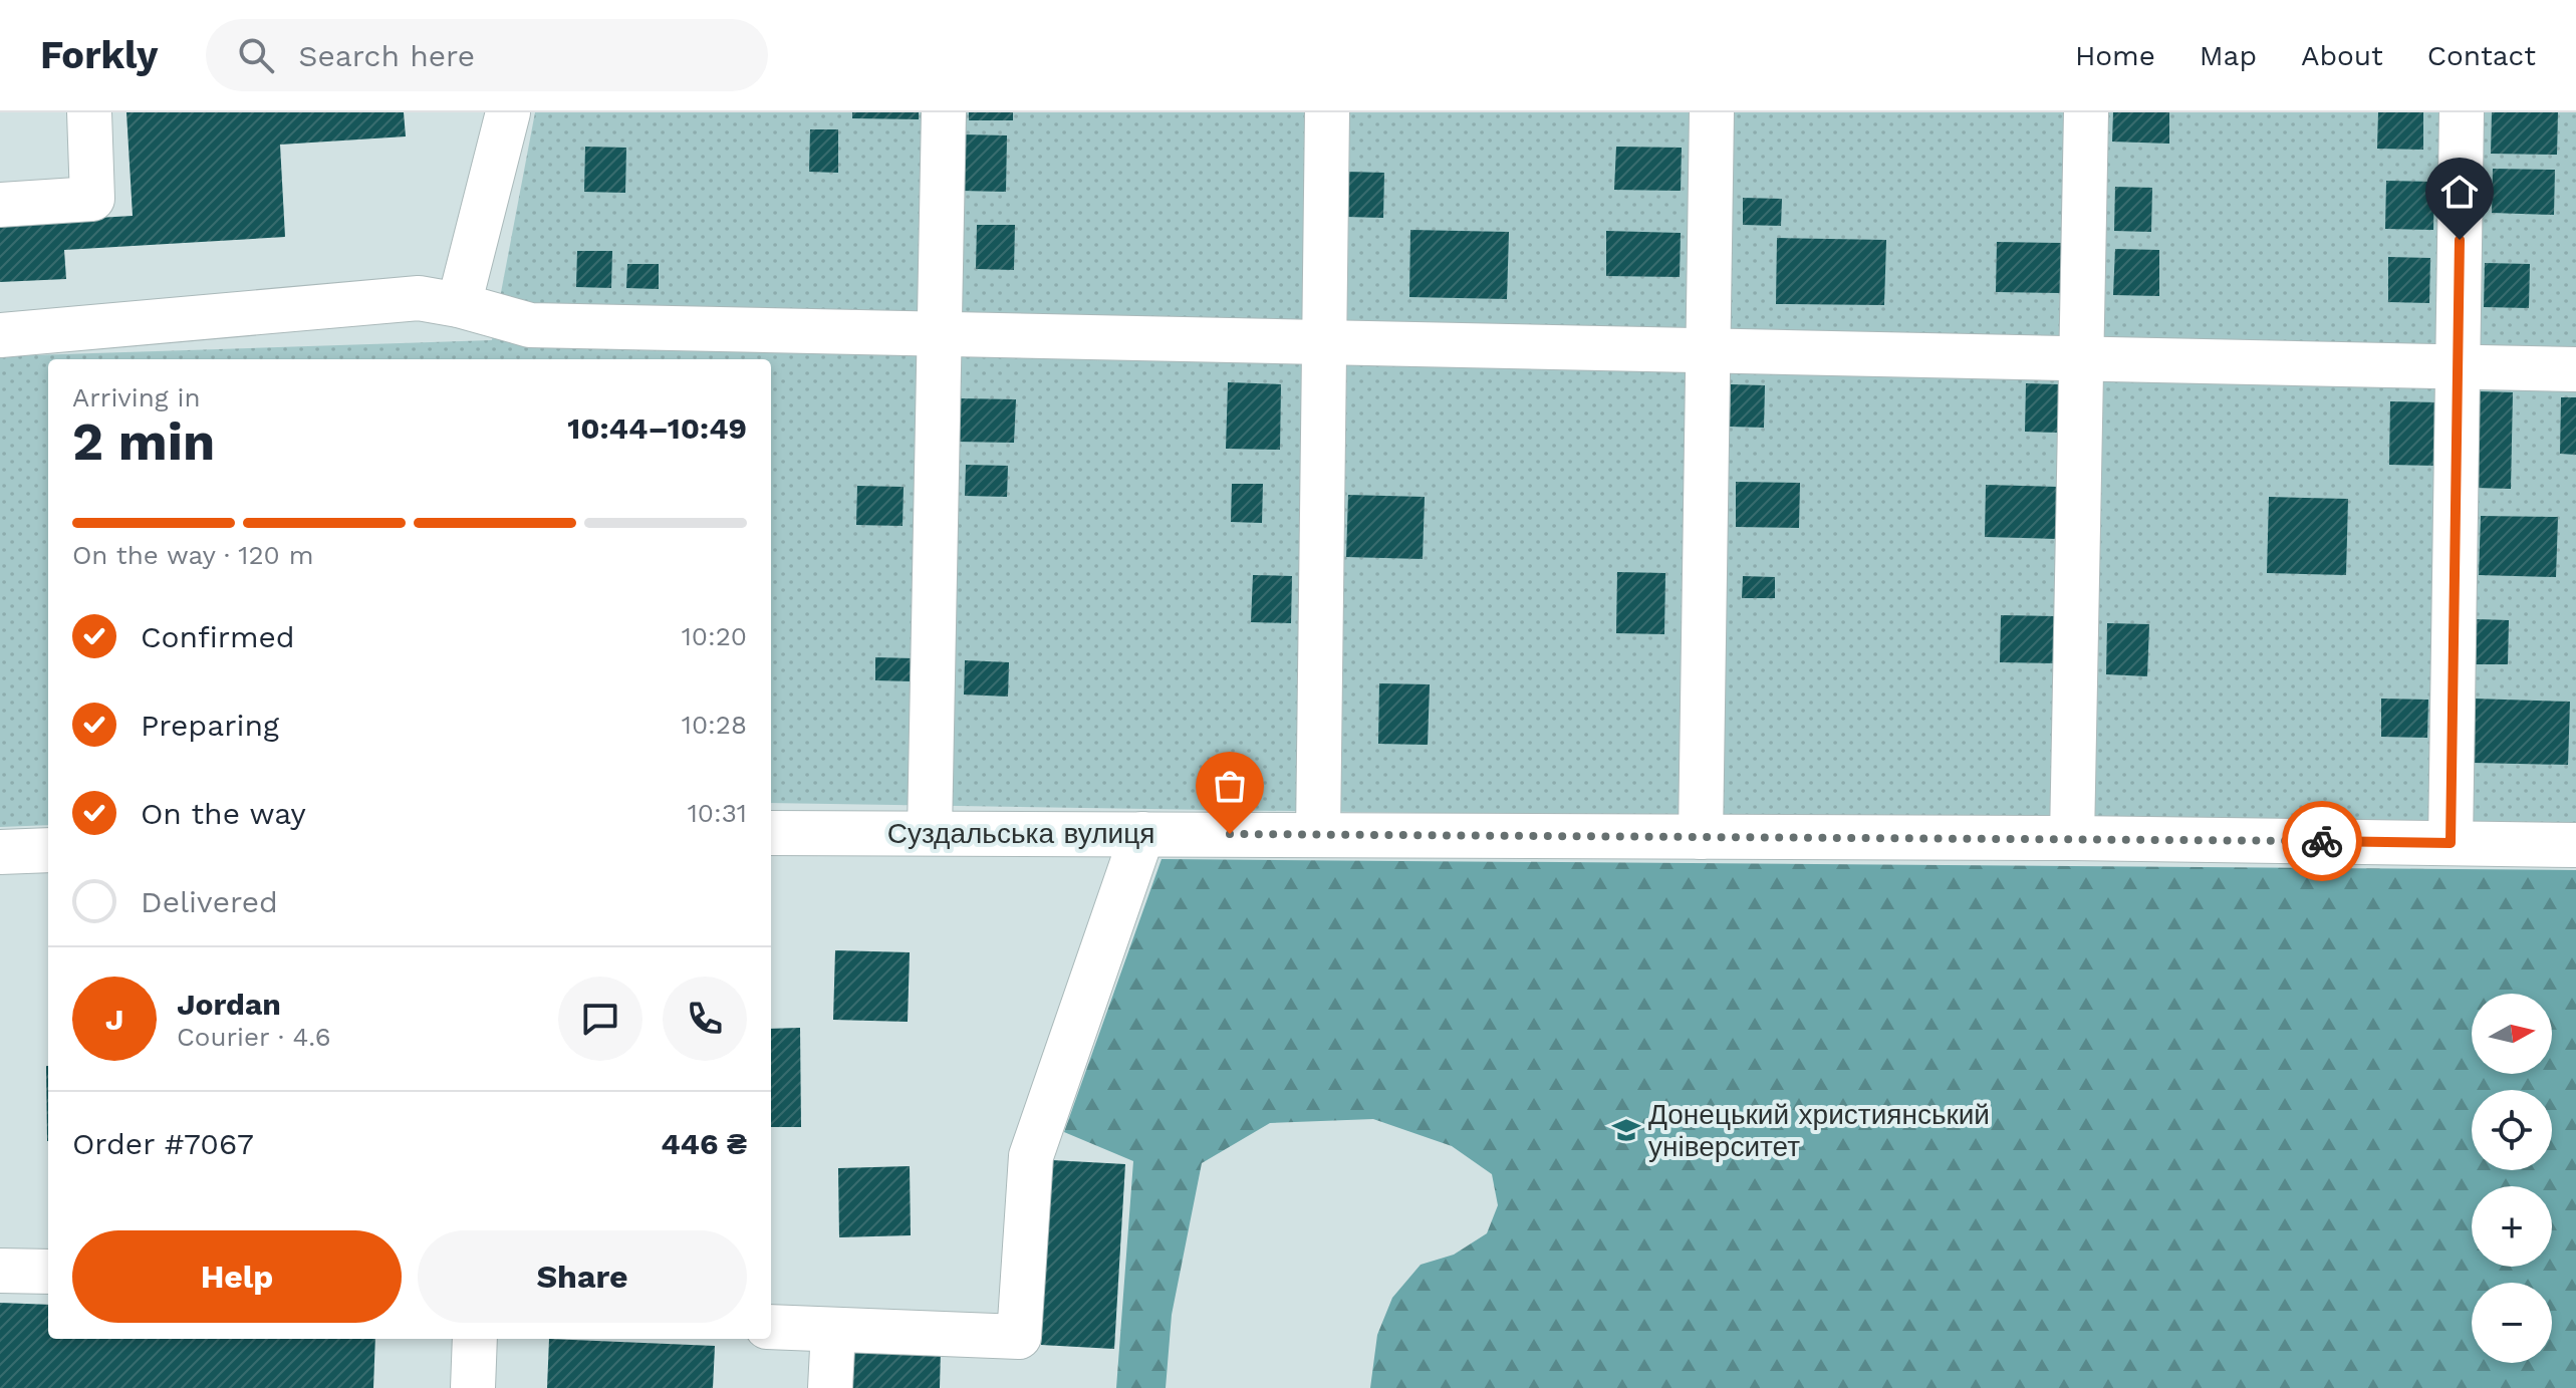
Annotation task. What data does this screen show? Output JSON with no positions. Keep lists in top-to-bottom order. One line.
{"streets":{"street":["Суздальська вулиця"]},"places":{"school or university":["Донецький християнський університет"]},"north":"right","page":{"header":"Forkly","search":"Search here","nav":["Home","Map","About","Contact"],"heading":["2 min","Arriving in","10:44–10:49"],"panel":["Jordan","Courier · 4.6","Order #7067","446 ₴"],"bar":"On the way · 120 m","list":[["Confirmed","10:20"],["Preparing","10:28"],["On the way","10:31"],"Delivered"],"round":"J","map_buttons":["+","−"],"buttons":["Help","Share"]}}
